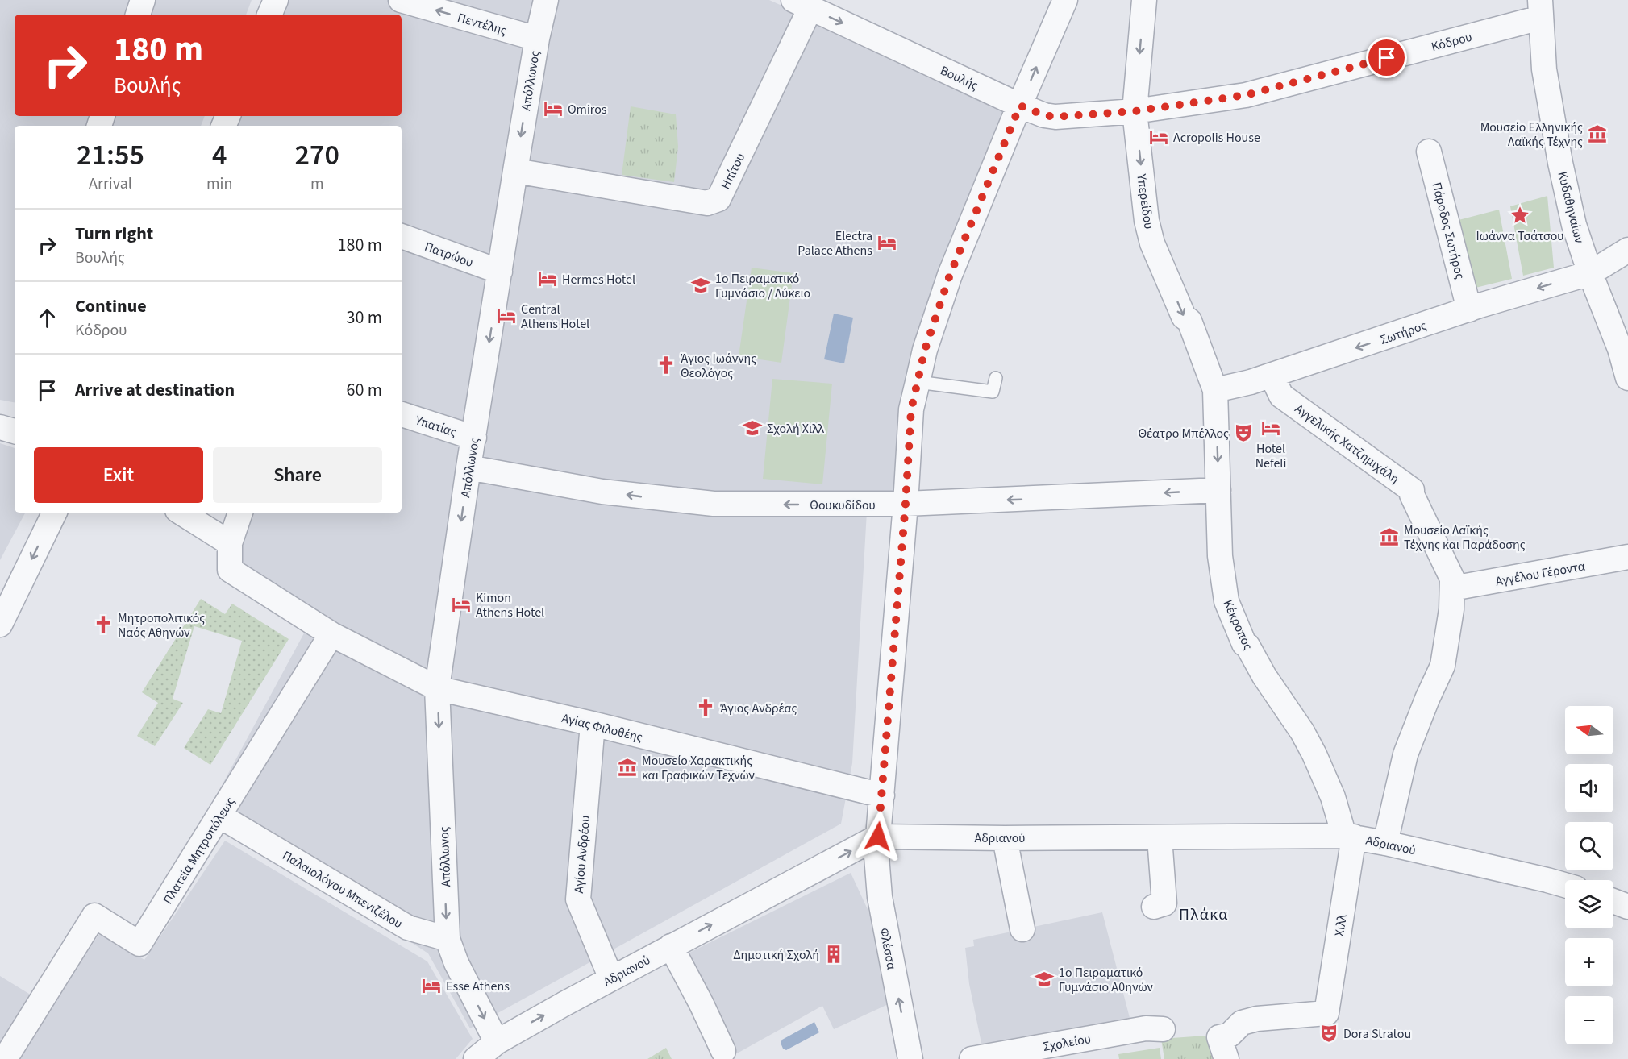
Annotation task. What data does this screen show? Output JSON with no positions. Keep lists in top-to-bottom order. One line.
{"streets":{"street":["Πεντέλης","Κόδρου","Βουλής","Απόλλωνος","Ηπίτου","Υπερείδου","Κυδαθηναίων","Πάροδος Σωτήρος","Πατρώου","Σωτήρος","Υπατίας","Αγγελικής Χατζημιχάλη","Θουκυδίδου","Αγγέλου Γέροντα","Κέκροπος","Αγίας Φιλοθέης","Αδριανού","Πλατεία Μητροπόλεως","Αγίου Ανδρέου","Παλαιολόγου Μπενιζέλου","Χιλλ","Φλέσσα","Σχολείου"]},"crossings":[["Πεντέλης","Απόλλωνος"],["Κόδρου","Βουλής"],["Κόδρου","Υπερείδου"],["Κόδρου","Κυδαθηναίων"],["Βουλής","Ηπίτου"],["Βουλής","Υπερείδου"],["Βουλής","Φλέσσα"],["Απόλλωνος","Ηπίτου"],["Απόλλωνος","Πατρώου"],["Απόλλωνος","Υπατίας"],["Απόλλωνος","Θουκυδίδου"],["Απόλλωνος","Αγίας Φιλοθέης"],["Απόλλωνος","Παλαιολόγου Μπενιζέλου"],["Υπερείδου","Σωτήρος"],["Υπερείδου","Κέκροπος"],["Κυδαθηναίων","Σωτήρος"],["Πάροδος Σωτήρος","Σωτήρος"],["Σωτήρος","Αγγελικής Χατζημιχάλη"],["Σωτήρος","Κέκροπος"],["Αγγελικής Χατζημιχάλη","Αγγέλου Γέροντα"],["Αγγελικής Χατζημιχάλη","Αδριανού"],["Θουκυδίδου","Κέκροπος"],["Θουκυδίδου","Φλέσσα"],["Κέκροπος","Αδριανού"],["Κέκροπος","Χιλλ"],["Αγίας Φιλοθέης","Πλατεία Μητροπόλεως"],["Αγίας Φιλοθέης","Αγίου Ανδρέου"],["Αγίας Φιλοθέης","Φλέσσα"],["Αδριανού","Αγίου Ανδρέου"],["Αδριανού","Χιλλ"],["Αδριανού","Φλέσσα"],["Πλατεία Μητροπόλεως","Παλαιολόγου Μπενιζέλου"]],"one_way":["Πεντέλης","Βουλής","Απόλλωνος","Υπερείδου","Σωτήρος","Θουκυδίδου"],"districts":["Πλάκα"],"places":{"hotel":["Omiros","Acropolis House","Electra Palace Athens","Hermes Hotel","Central Athens Hotel","Hotel Nefeli","Kimon Athens Hotel","Esse Athens"],"museum":["Μουσείο Ελληνικής Λαϊκής Τέχνης","Μουσείο Λαϊκής Τέχνης και Παράδοσης","Μουσείο Χαρακτικής και Γραφικών Τεχνών"],"place":["Ιωάννα Τσάτσου"],"school or university":["1ο Πειραματικό Γυμνάσιο / Λύκειο","Σχολή Χιλλ","1ο Πειραματικό Γυμνάσιο Αθηνών"],"church":["Άγιος Ιωάννης Θεολόγος","Μητροπολιτικός Ναός Αθηνών","Άγιος Ανδρέας"],"theatre":["Θέατρο Μπέλλος","Dora Stratou"],"building":["Δημοτική Σχολή"]},"north":"left","page":{"turn":["180 m","Βουλής"],"eta":["21:55","Arrival","4","min","270","m"],"list":[{"name":"Turn right","note":"Βουλής","value":"180 m"},{"name":"Continue","note":"Κόδρου","value":"30 m"},{"name":"Arrive at destination","value":"60 m"}],"buttons":["Exit","Share"],"map_buttons":["+","−"]}}
